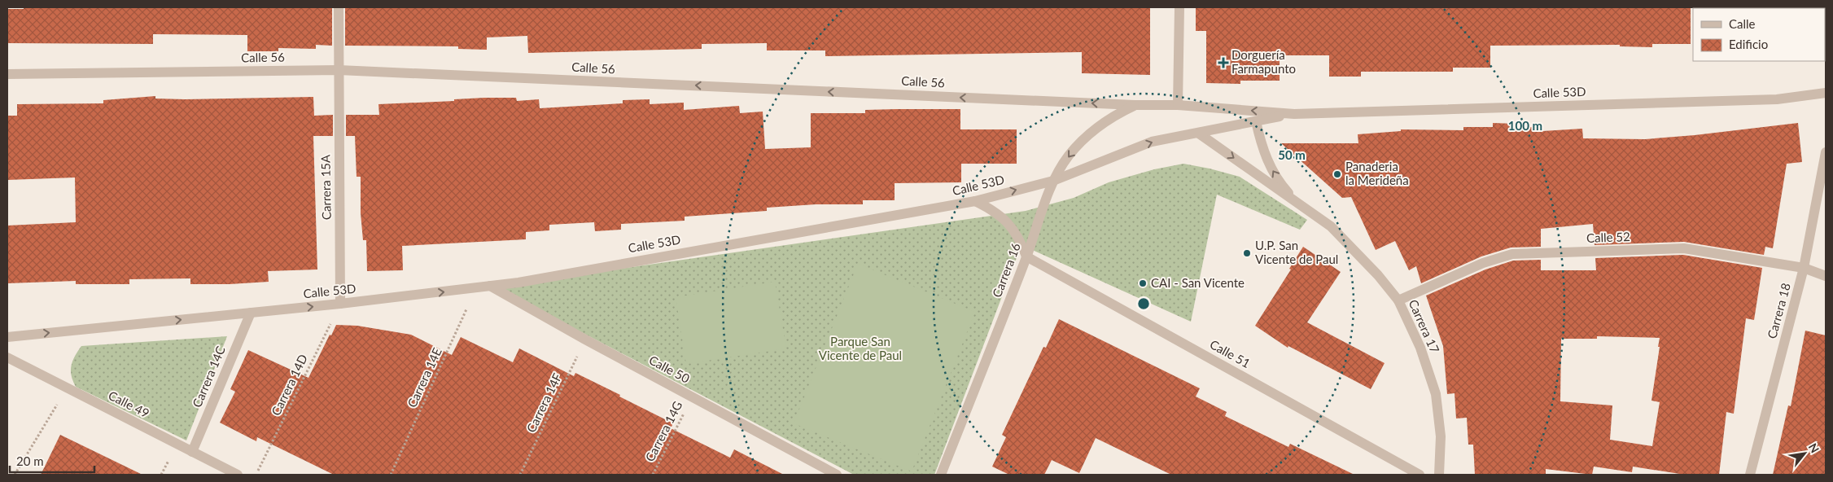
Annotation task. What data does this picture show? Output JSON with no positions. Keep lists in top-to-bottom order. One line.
{"streets":{"street":["Calle 56","Calle 53D","Carrera 15A","Calle 52","Carrera 16","Carrera 18","Carrera 17","Calle 51","Calle 50","Carrera 14C","Calle 49"],"path":["Carrera 14E","Carrera 14D","Carrera 14F","Carrera 14G"]},"crossings":[["Calle 56","Calle 53D"],["Calle 56","Carrera 15A"],["Calle 56","Carrera 16"],["Calle 53D","Carrera 15A"],["Calle 53D","Carrera 16"],["Calle 53D","Carrera 17"],["Calle 53D","Calle 50"],["Calle 53D","Carrera 14C"],["Calle 53D","Carrera 14E"],["Calle 53D","Carrera 14D"],["Carrera 15A","Carrera 14D"],["Calle 52","Carrera 18"],["Calle 52","Carrera 17"],["Carrera 16","Calle 51"],["Calle 50","Carrera 14F"],["Calle 50","Carrera 14G"],["Carrera 14C","Calle 49"]],"one_way":["Calle 56"],"parks":["Parque San Vicente de Paul"],"places":{"health":["Dorguería Farmapunto"],"other":["Panaderia la Merideña","U.P. San Vicente de Paul","CAI - San Vicente"]},"legend":["Calle","Edificio"],"scale_bar":"20 m","north":"top right","rings":["100 m","50 m"]}
